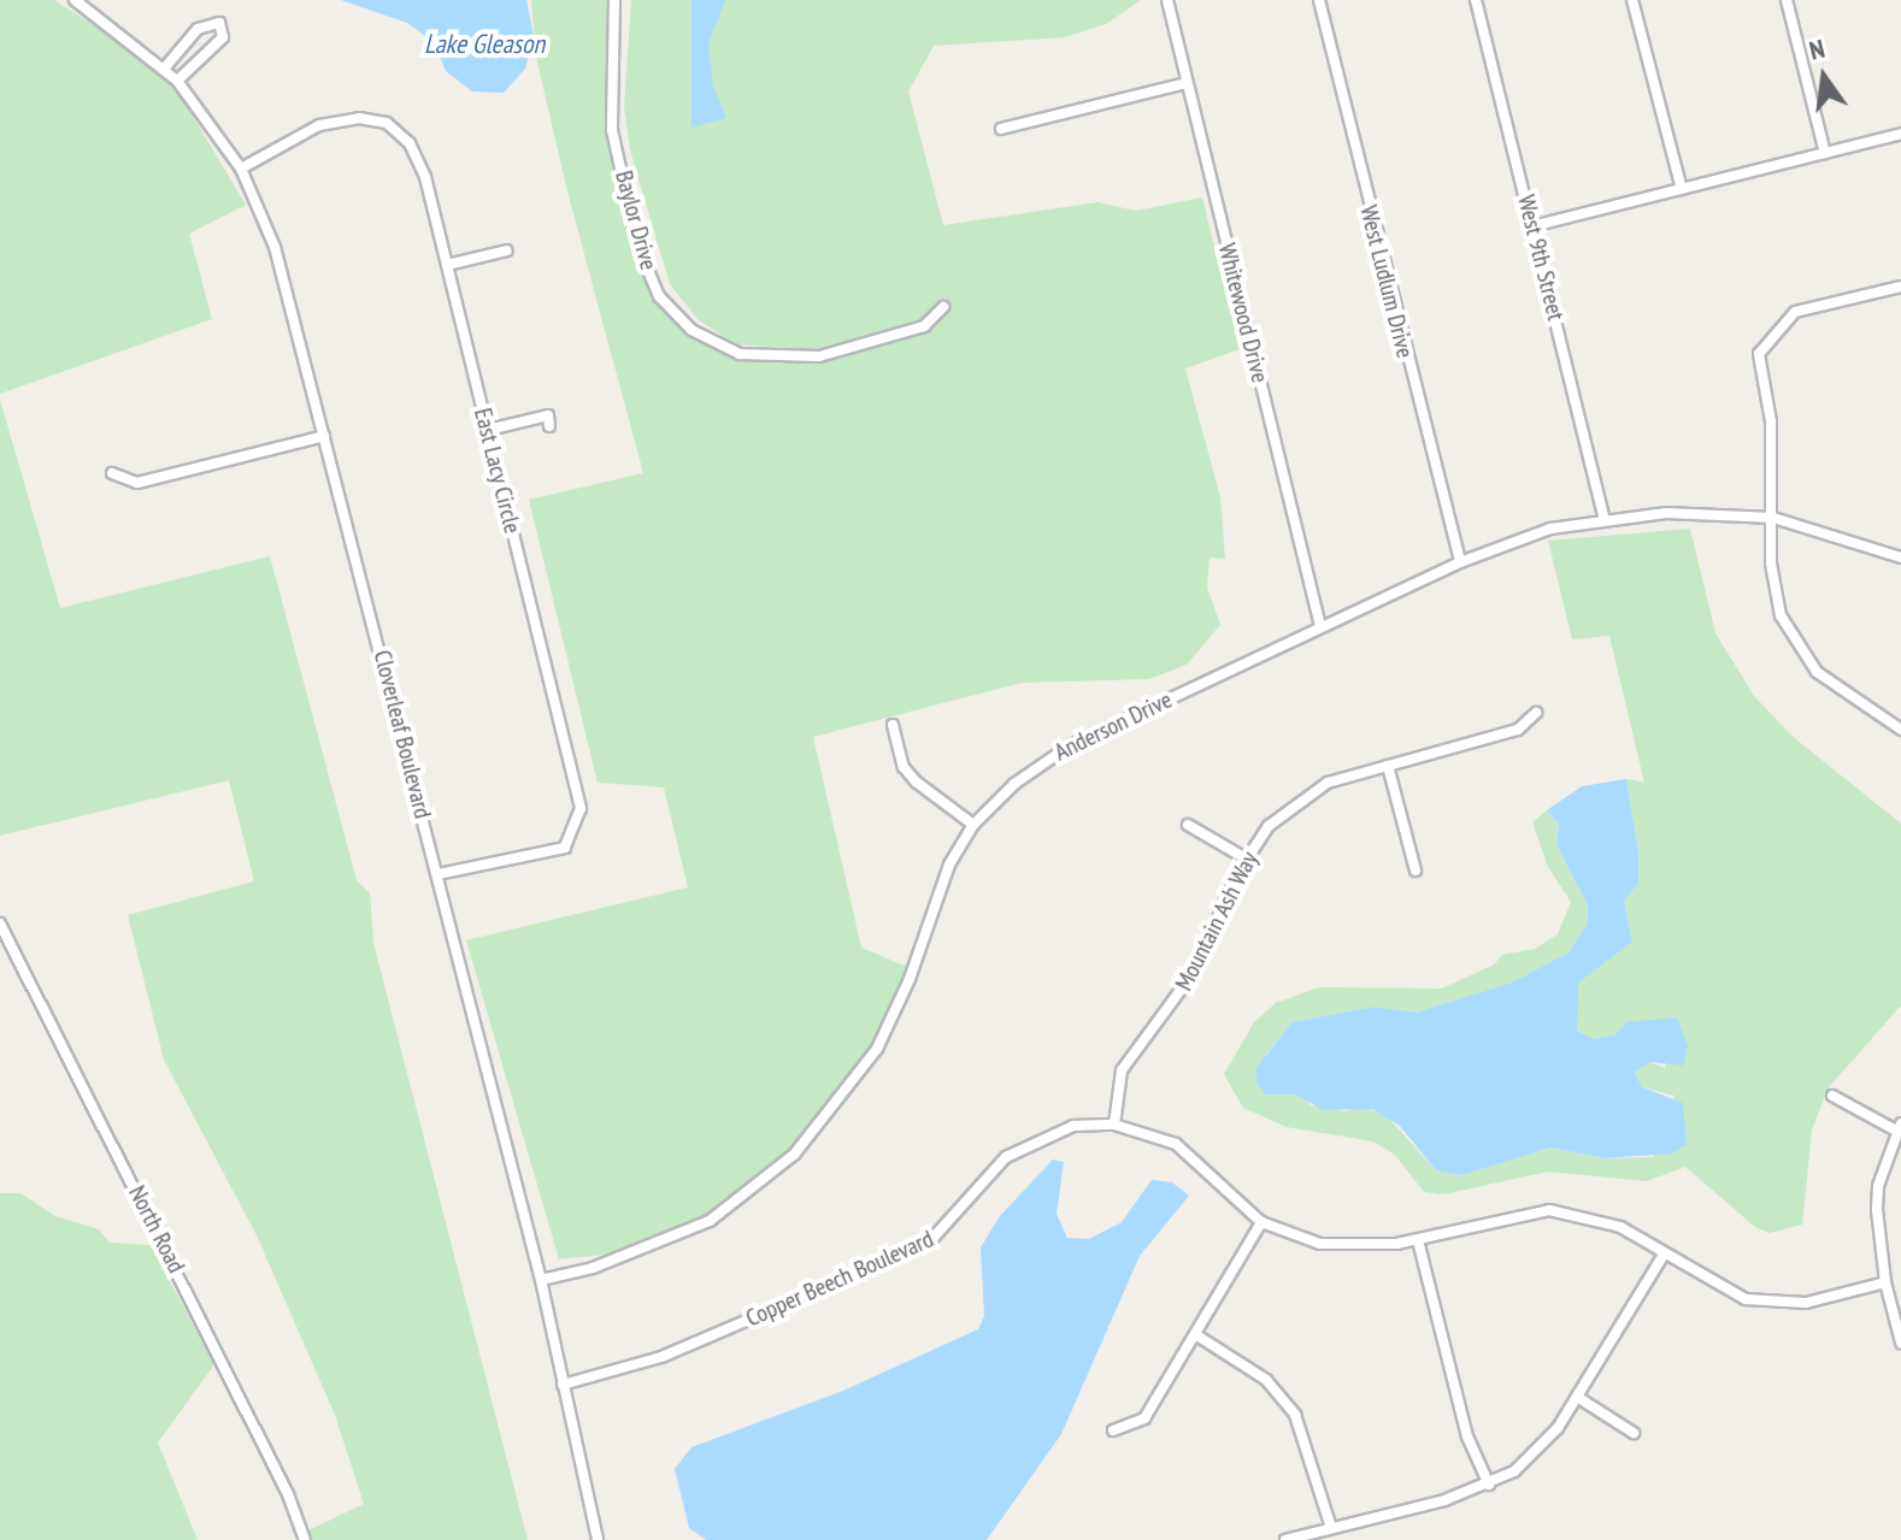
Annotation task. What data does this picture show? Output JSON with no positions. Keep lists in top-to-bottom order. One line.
{"streets":{"street":["Baylor Drive","West 9th Street","West Ludlum Drive","Whitewood Drive","East Lacy Circle","Anderson Drive","Cloverleaf Boulevard","Mountain Ash Way","North Road","Copper Beech Boulevard"]},"crossings":[["West 9th Street","Anderson Drive"],["West Ludlum Drive","Anderson Drive"],["Whitewood Drive","Anderson Drive"],["East Lacy Circle","Cloverleaf Boulevard"],["Anderson Drive","Cloverleaf Boulevard"],["Cloverleaf Boulevard","Copper Beech Boulevard"],["Mountain Ash Way","Copper Beech Boulevard"]],"water":["Lake Gleason"],"north":"top"}
